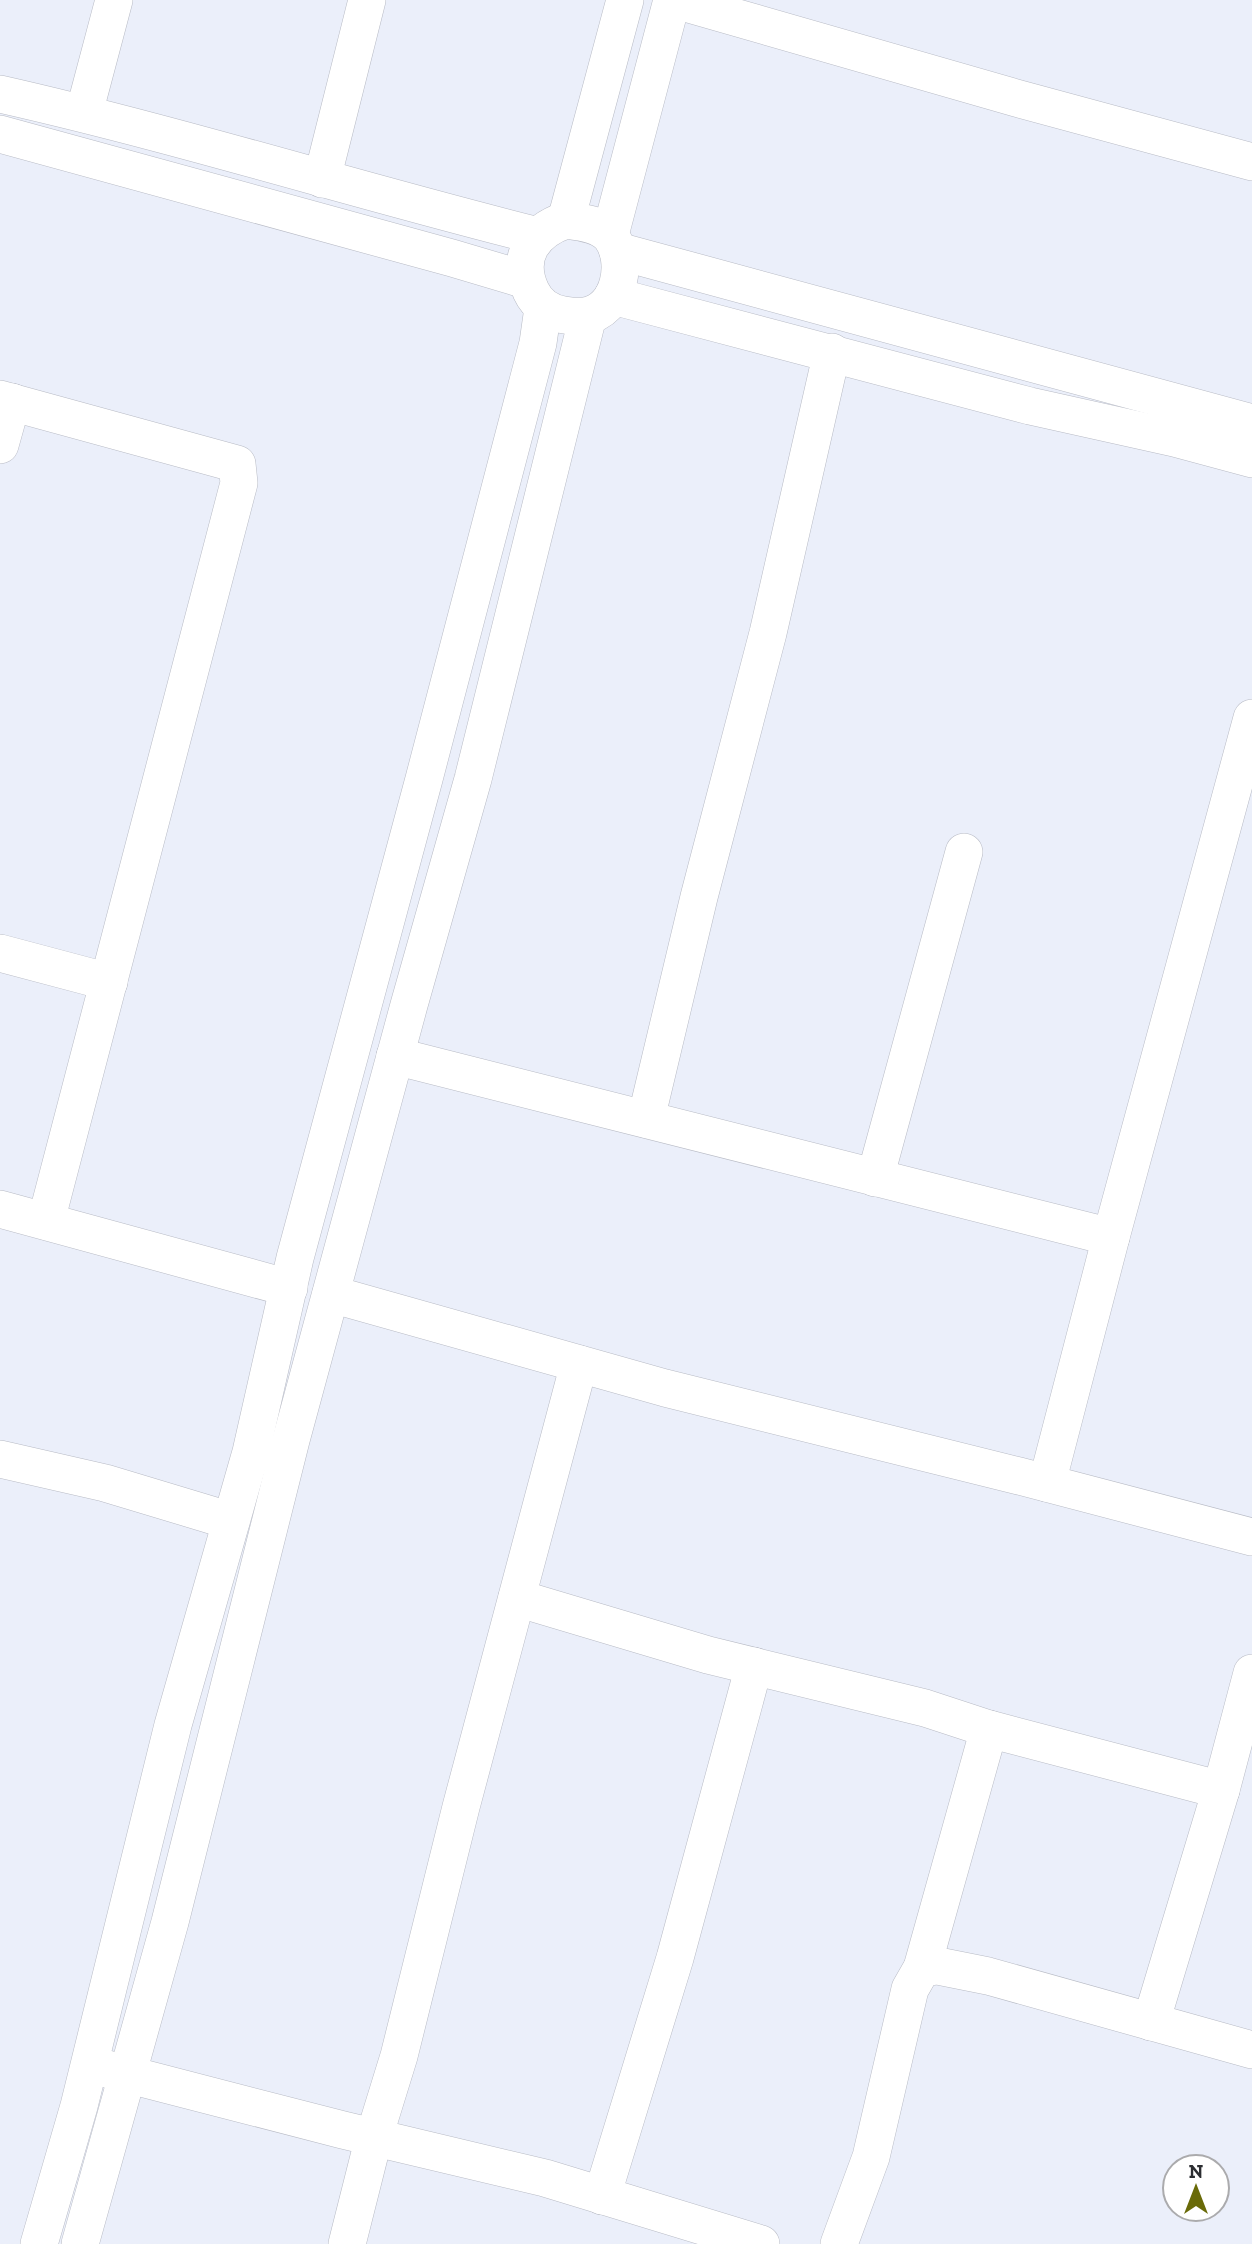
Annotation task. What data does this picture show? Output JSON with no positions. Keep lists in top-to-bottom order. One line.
{"north":"top"}
